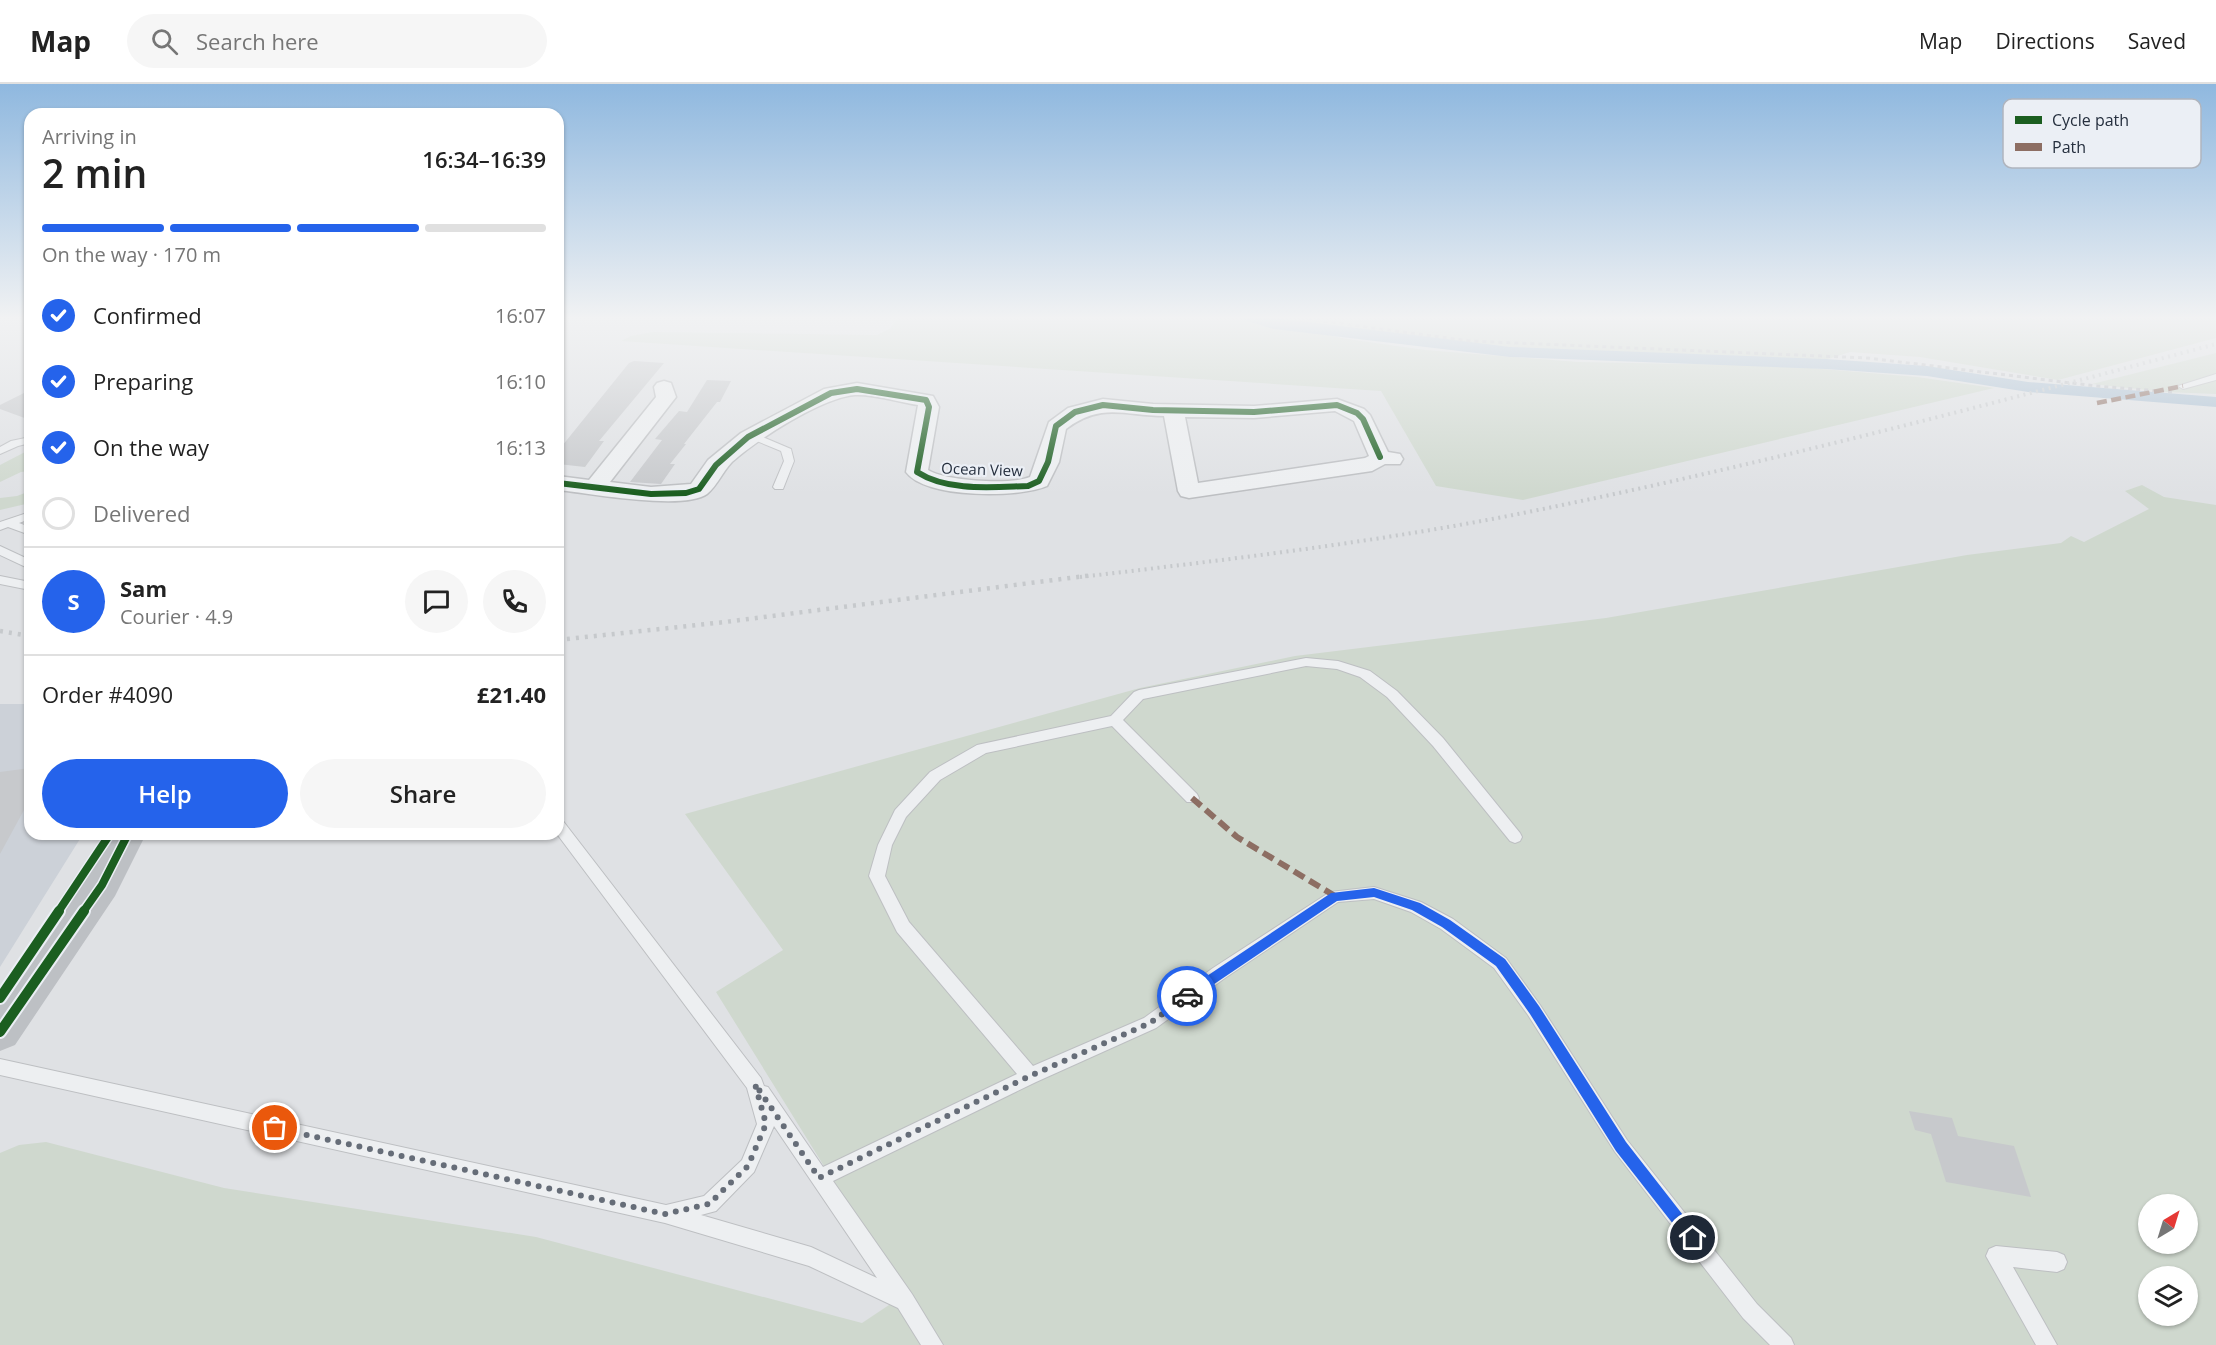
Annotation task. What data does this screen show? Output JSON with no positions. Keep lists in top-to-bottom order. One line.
{"streets":{"street":["Ocean View"]},"legend":["Cycle path","Path"],"north":"top right","page":{"header":"Map","search":"Search here","nav":["Map","Directions","Saved"],"heading":["2 min","Arriving in","16:34–16:39"],"panel":["Sam","Courier · 4.9","Order #4090","£21.40"],"bar":"On the way · 170 m","list":[["Confirmed","16:07"],["Preparing","16:10"],["On the way","16:13"],"Delivered"],"round":"S","buttons":["Help","Share"]}}
